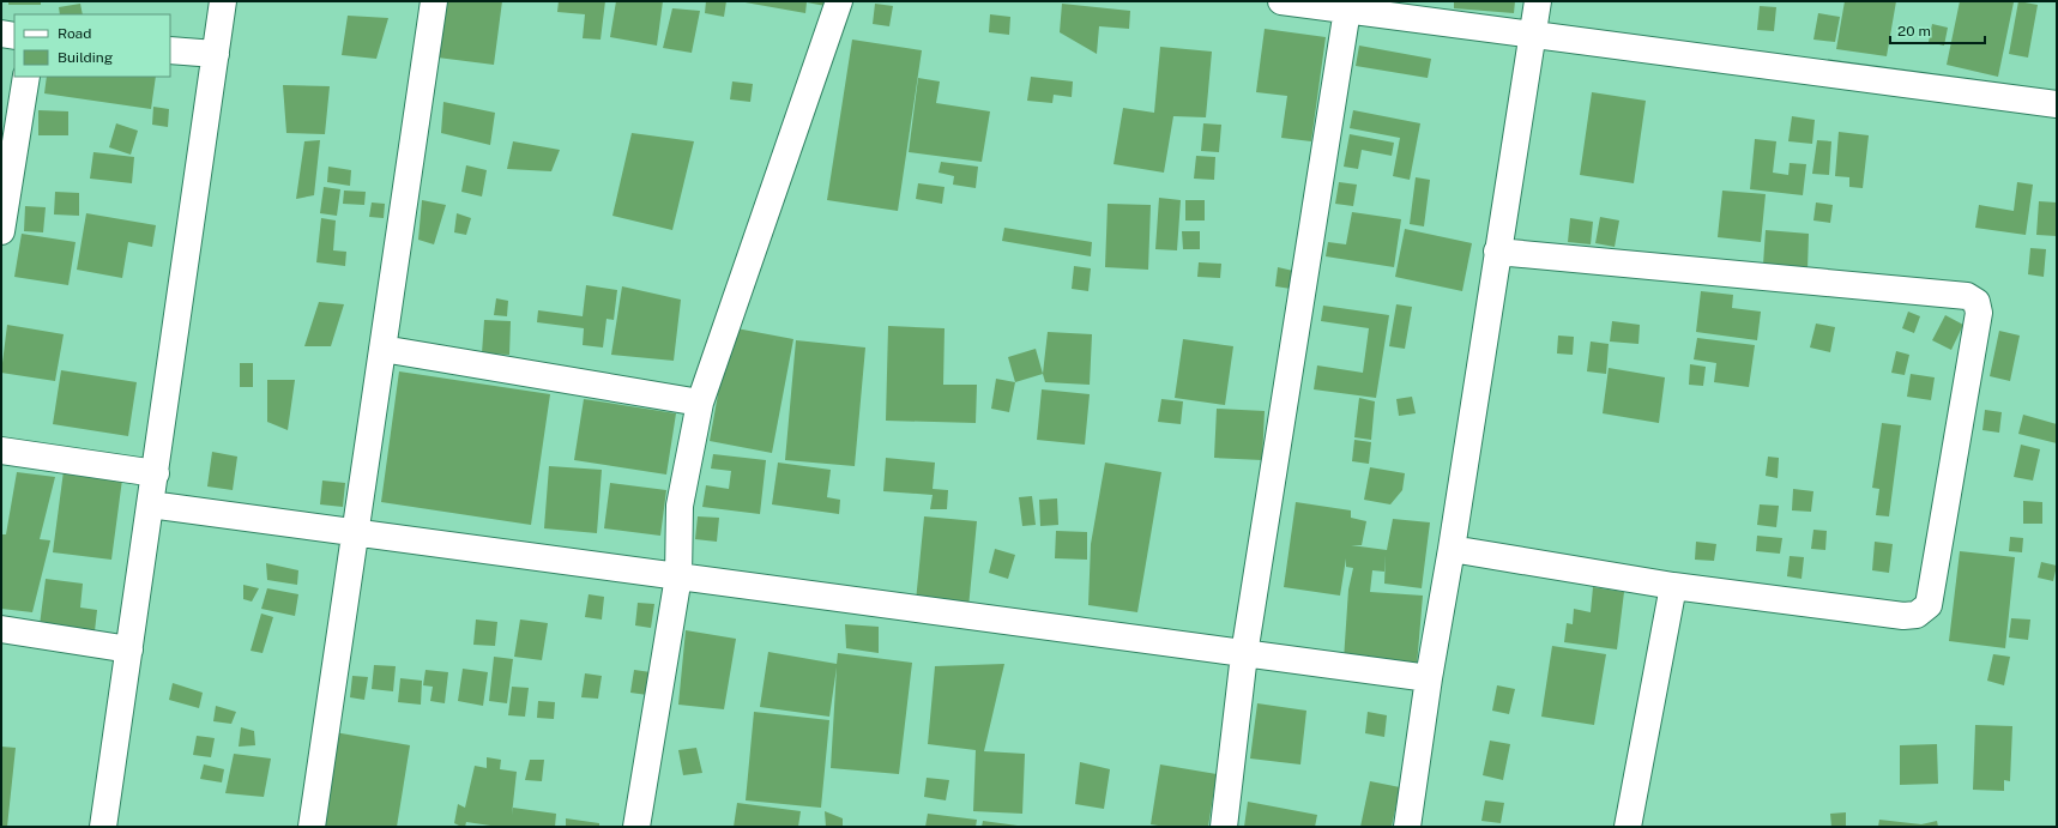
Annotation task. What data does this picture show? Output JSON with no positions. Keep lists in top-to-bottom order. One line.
{"legend":["Road","Building"],"scale_bar":"20 m"}
